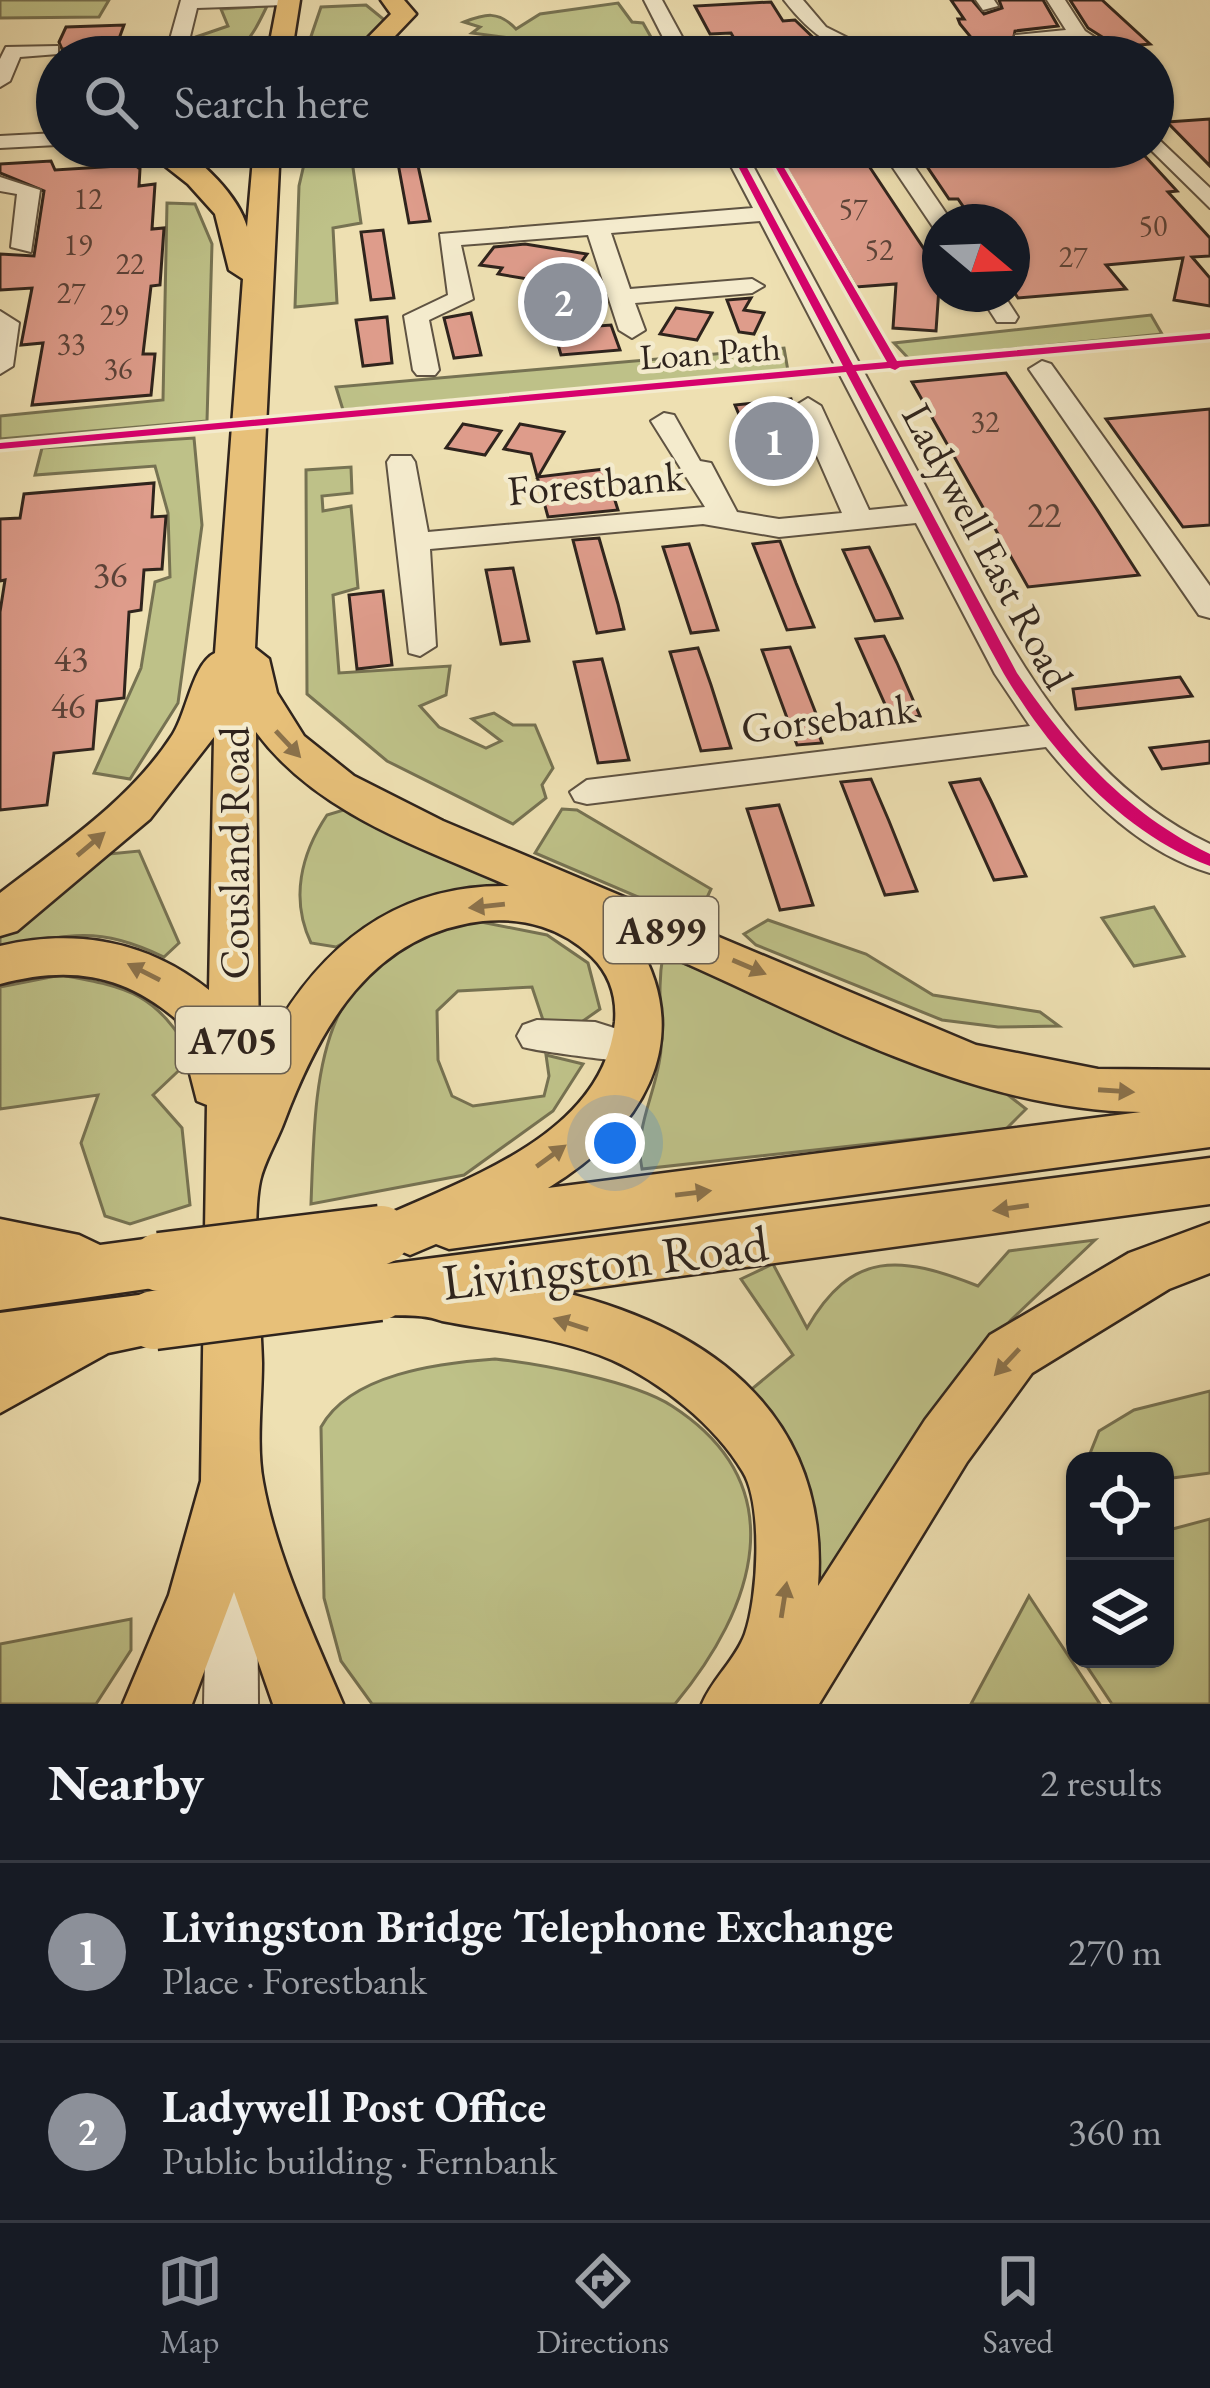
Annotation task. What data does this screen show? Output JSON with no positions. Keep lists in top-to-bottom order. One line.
{"streets":{"main road":["Cousland Road","A899","A705","Livingston Road"],"street":["Forestbank","Ladywell East Road","Gorsebank"],"cycle path":["Loan Path"]},"crossings":[["Forestbank","Ladywell East Road"],["Ladywell East Road","Gorsebank"],["Cousland Road","A899"]],"house_numbers":["12","57","50","19","52","27","22","27","29","33","36","32","22","36","43","46"],"north":"right","page":{"search":"Search here","pins":["2","1"],"heading":["Nearby","2 results"],"list":[{"mark":"1","name":"Livingston Bridge Telephone Exchange","note":"Place · Forestbank","value":"270 m"},{"mark":"2","name":"Ladywell Post Office","note":"Public building · Fernbank","value":"360 m"}],"nav":["Map","Directions","Saved"]}}
